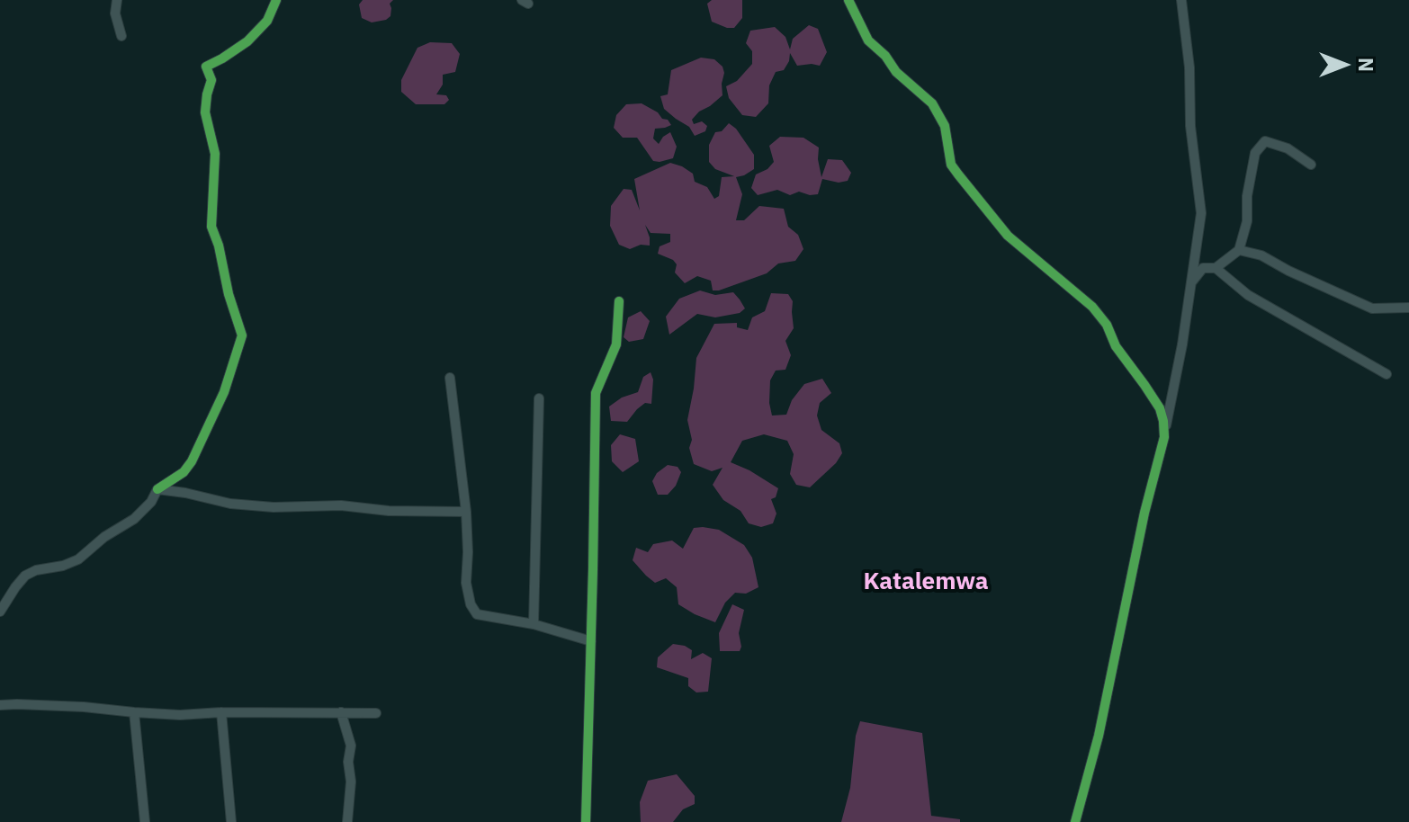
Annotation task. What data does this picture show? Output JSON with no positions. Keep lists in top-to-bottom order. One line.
{"districts":["Katalemwa"],"north":"right"}
